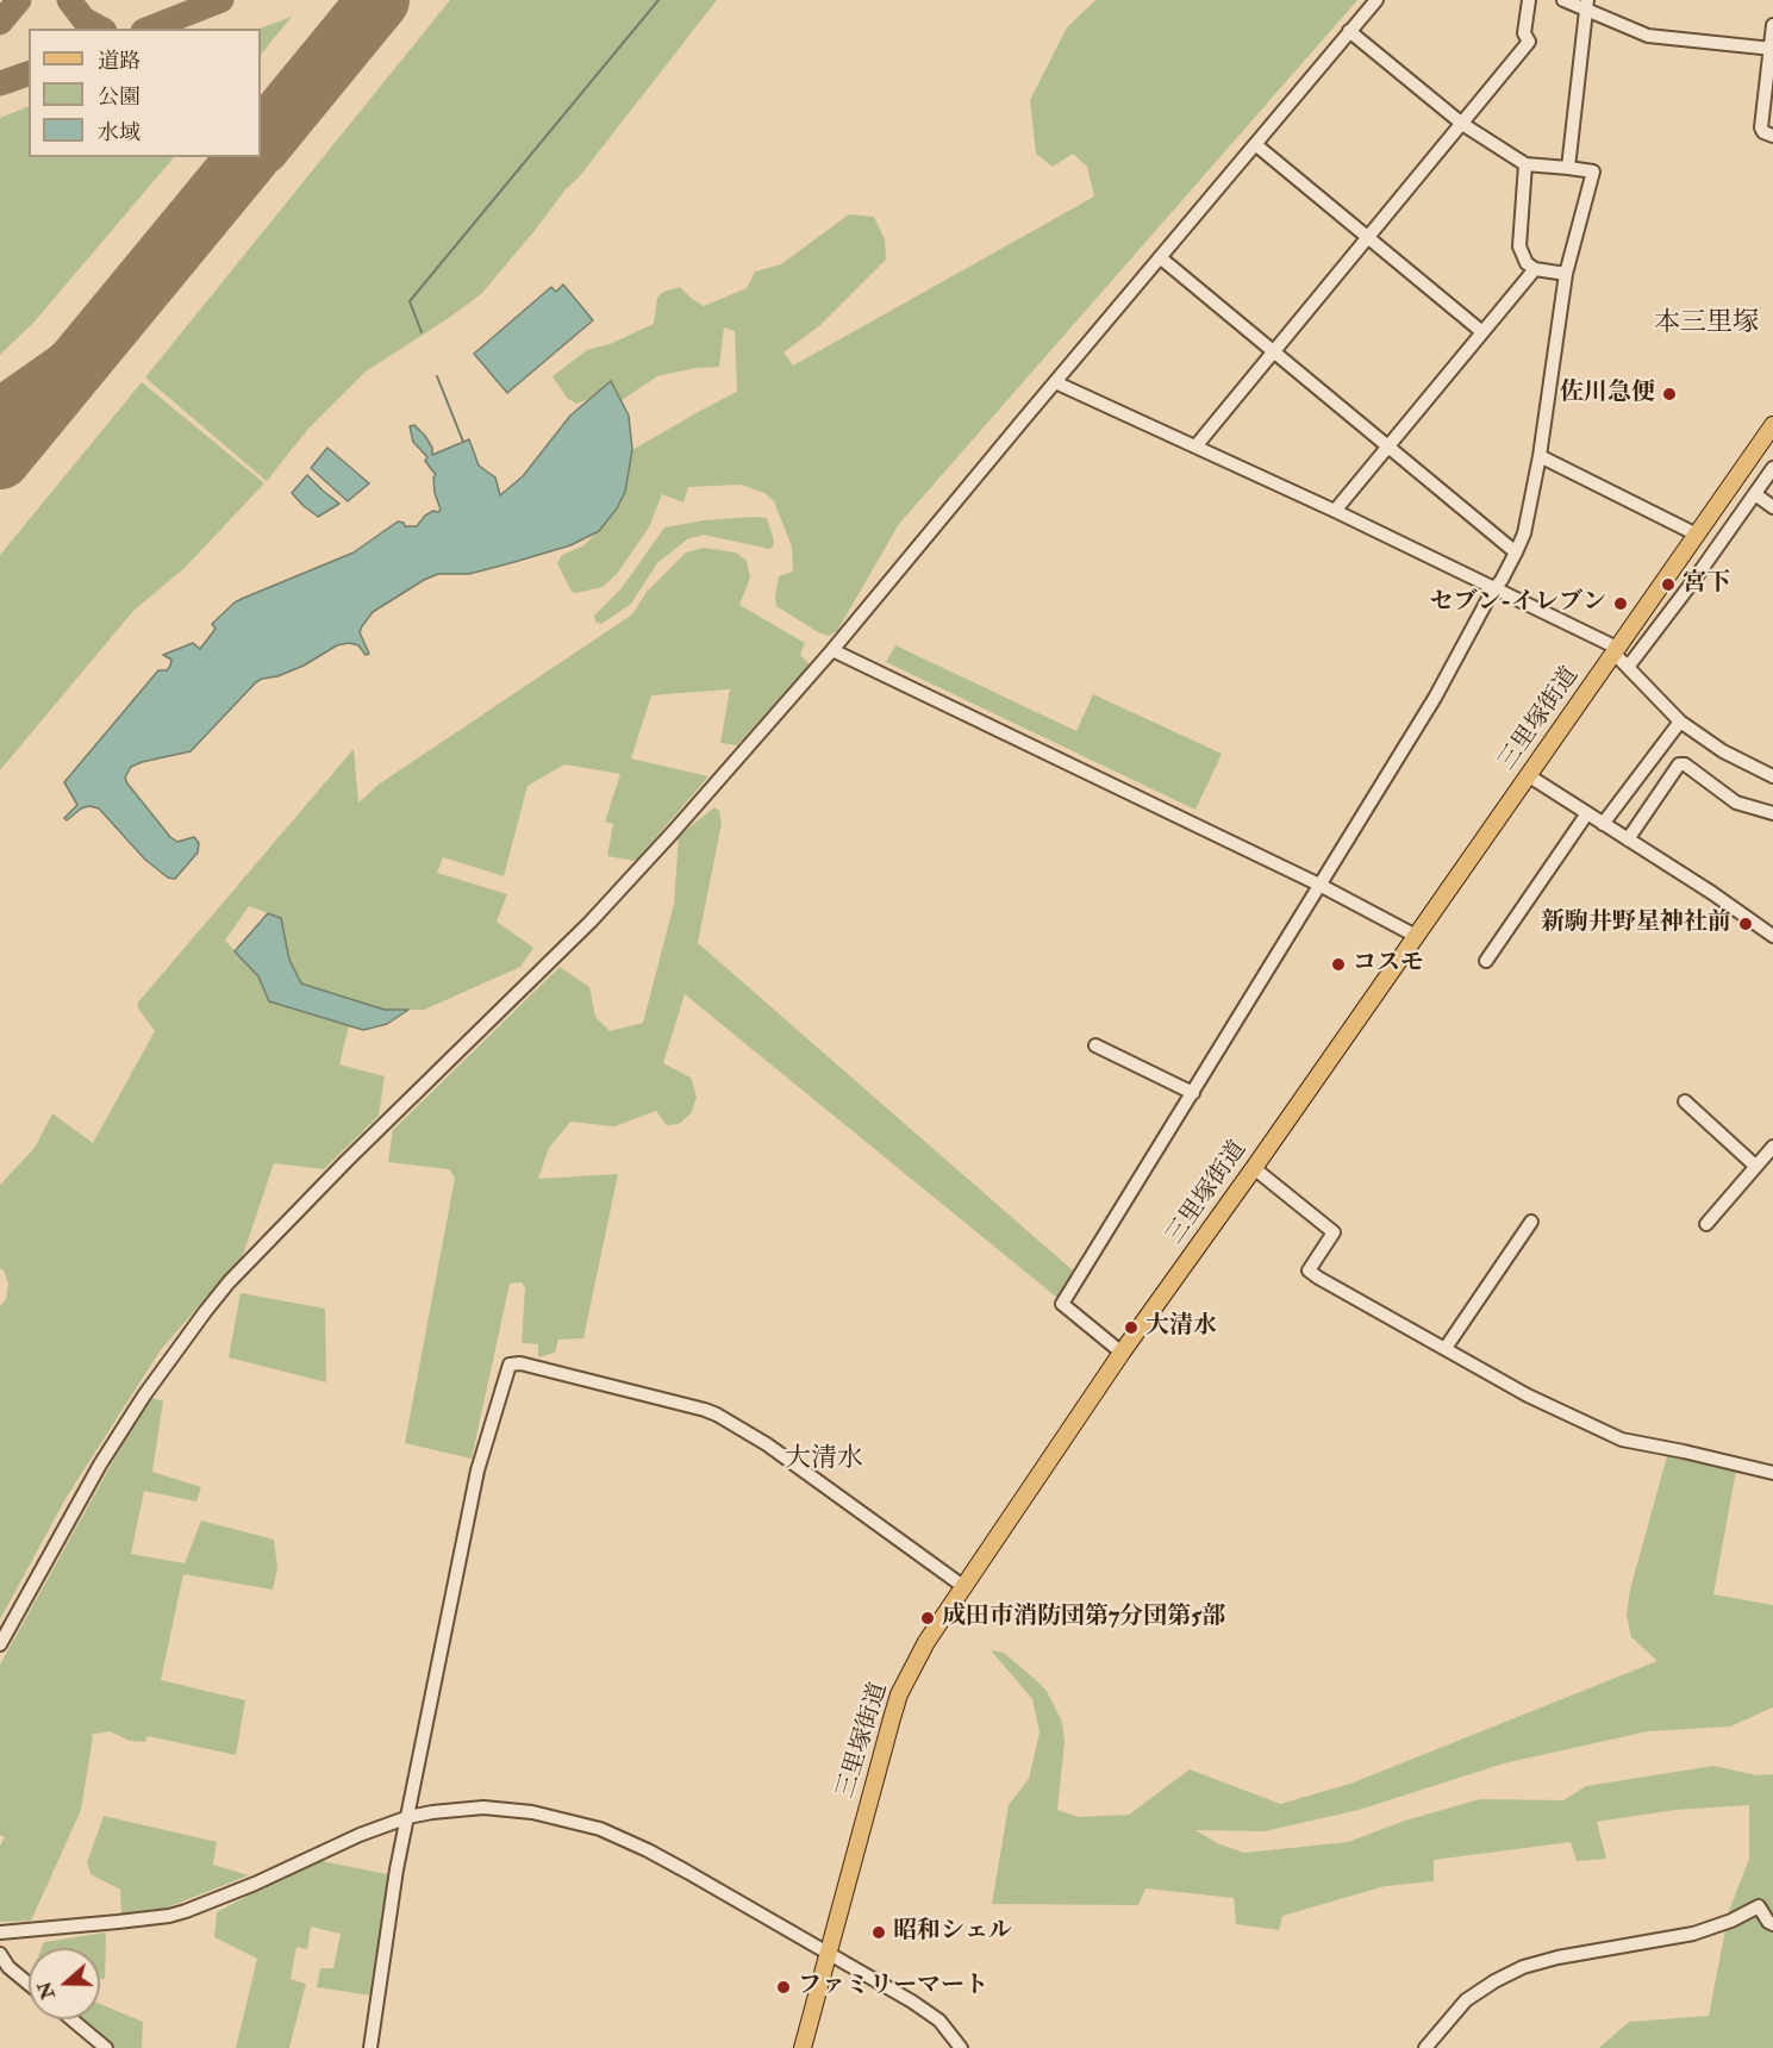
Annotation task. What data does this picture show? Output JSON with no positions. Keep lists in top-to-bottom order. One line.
{"streets":{"main road":["三里塚街道"]},"districts":["本三里塚","大清水"],"places":["佐川急便","宮下","セブン-イレブン","新駒井野星神社前","コスモ","大清水","成田市消防団第7分団第5部","昭和シェル","ファミリーマート"],"legend":["道路","公園","水域"],"north":"left"}
